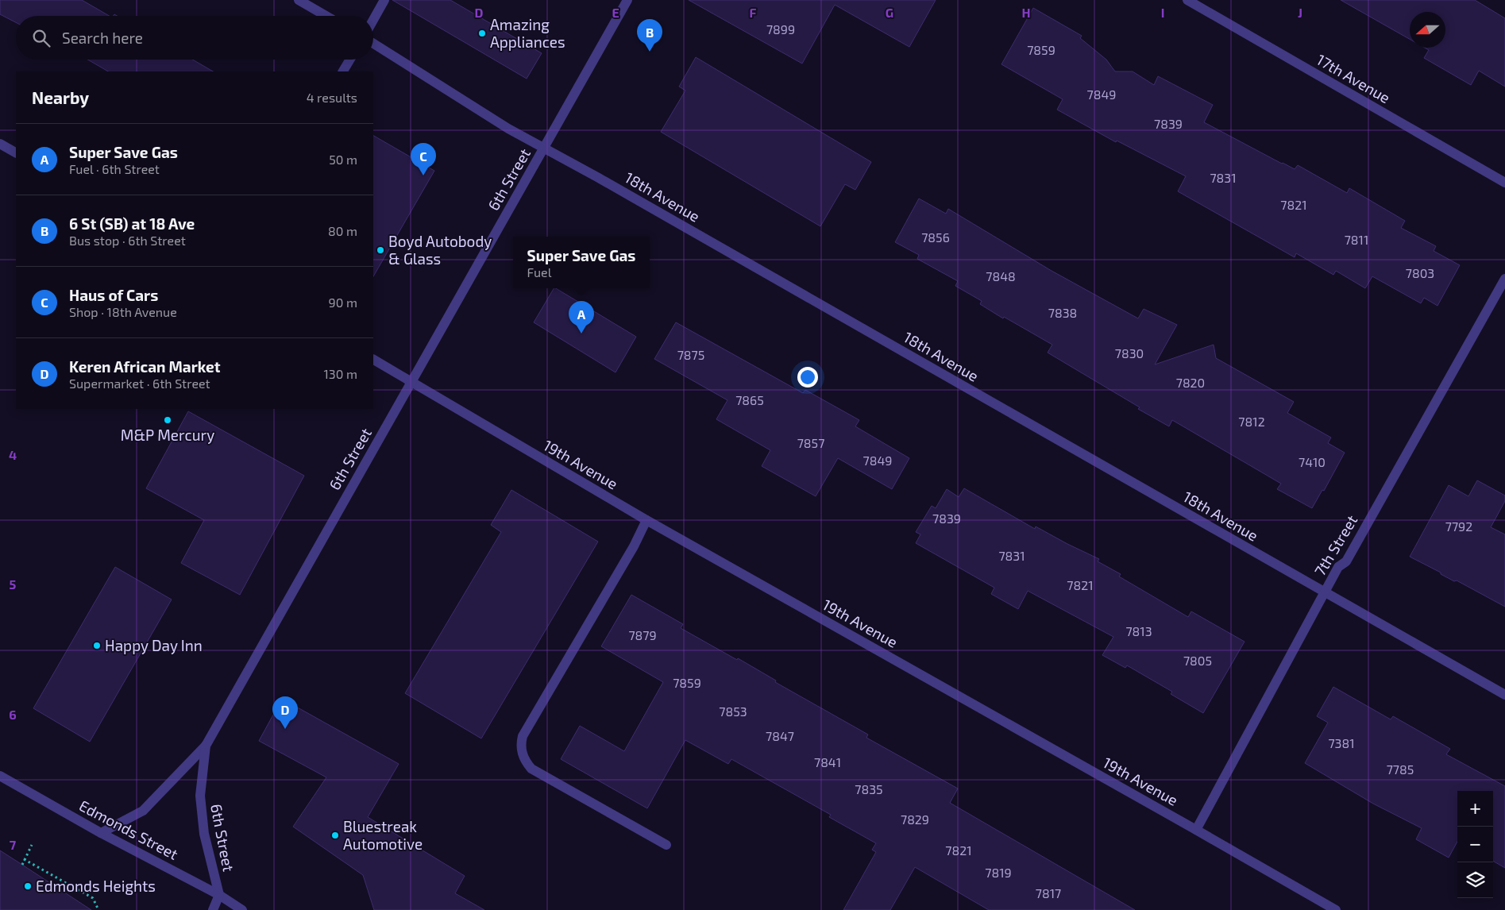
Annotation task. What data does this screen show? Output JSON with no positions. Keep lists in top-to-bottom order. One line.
{"streets":{"street":["17th Avenue","6th Street","18th Avenue","19th Avenue","7th Street","Edmonds Street"]},"crossings":[["6th Street","18th Avenue"],["6th Street","19th Avenue"],["6th Street","Edmonds Street"],["18th Avenue","7th Street"],["19th Avenue","7th Street"]],"places":["Amazing Appliances","Boyd Autobody & Glass","M&P Mercury","Happy Day Inn","Bluestreak Automotive","Edmonds Heights"],"house_numbers":["7899","7859","7849","7839","7831","7821","7856","7811","7803","7848","7838","7830","7875","7820","7865","7812","7857","7849","7410","7839","7792","7831","7821","7813","7879","7805","7859","7853","7847","7381","7841","7785","7835","7829","7821","7819","7817"],"north":"left","page":{"search":"Search here","pins":["B","C","A","D"],"heading":["Nearby","4 results"],"list":[{"mark":"A","name":"Super Save Gas","note":"Fuel · 6th Street","value":"50 m"},{"mark":"B","name":"6 St (SB) at 18 Ave","note":"Bus stop · 6th Street","value":"80 m"},{"mark":"C","name":"Haus of Cars","note":"Shop · 18th Avenue","value":"90 m"},{"mark":"D","name":"Keren African Market","note":"Supermarket · 6th Street","value":"130 m"}],"popup":["Super Save Gas","Fuel"],"map_buttons":["+","−"]},"grid":{"columns":["D","E","F","G","H","I","J"],"rows":["4","5","6","7"]}}
